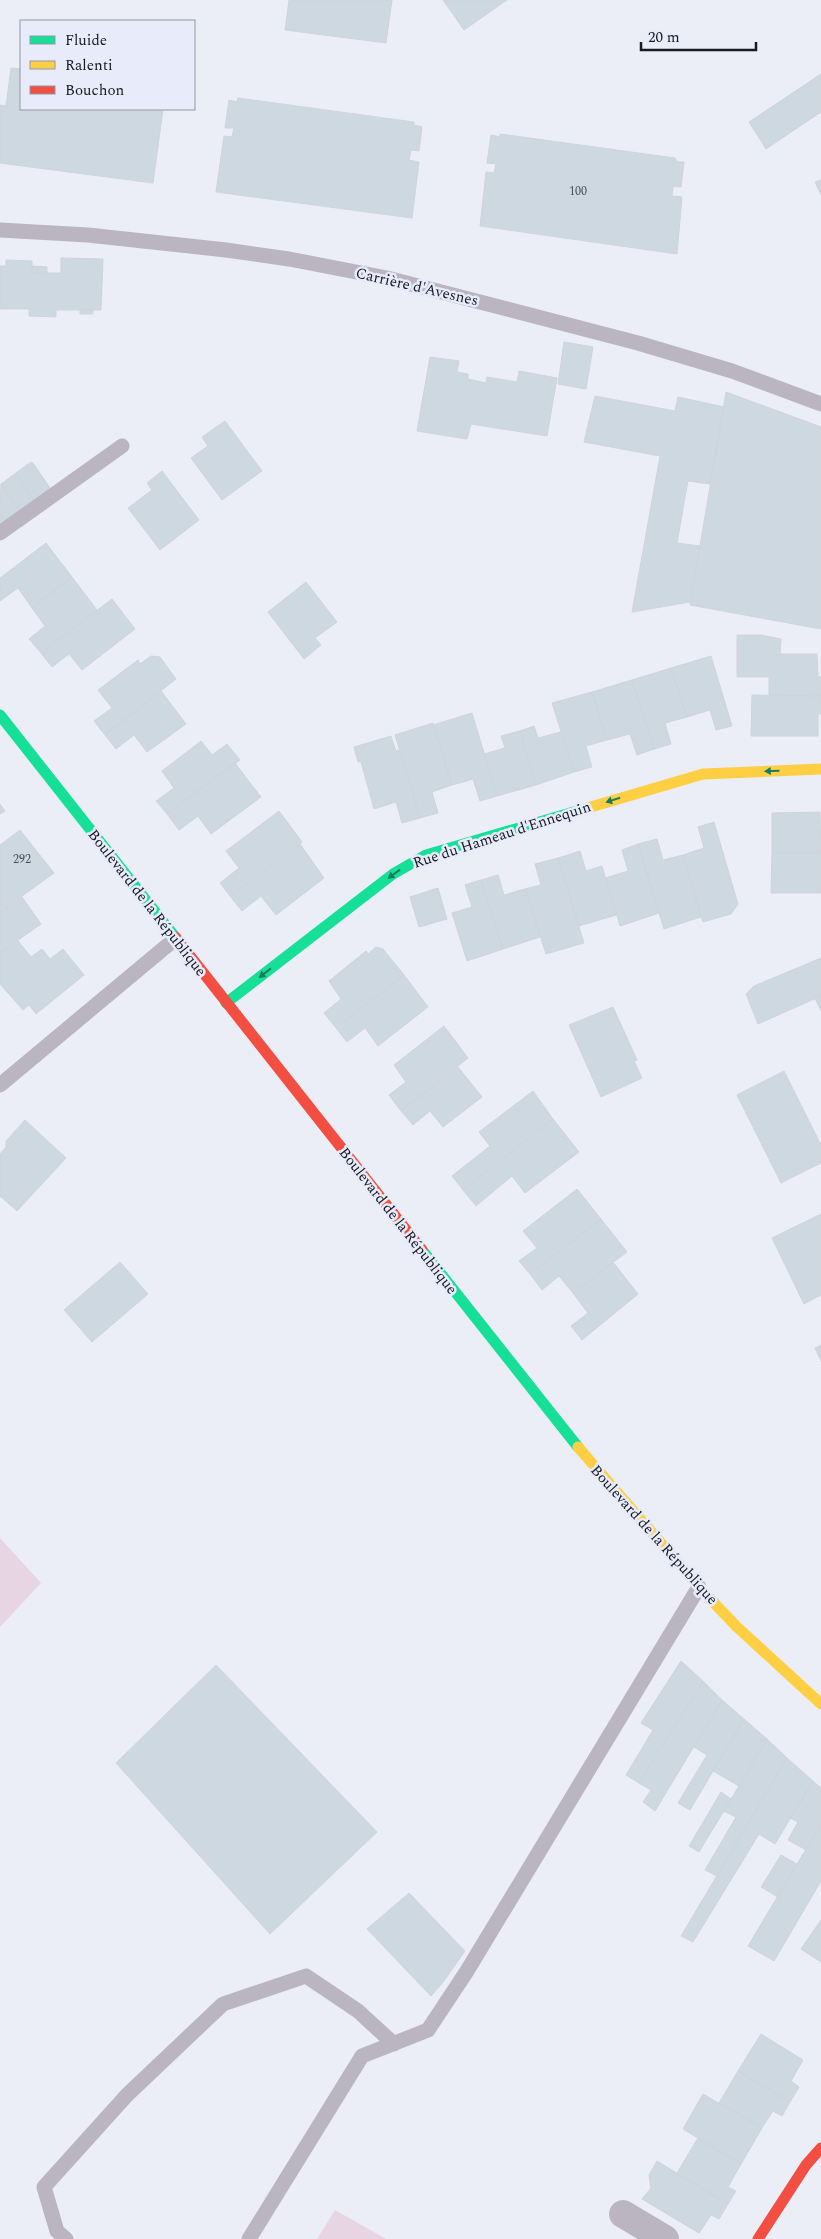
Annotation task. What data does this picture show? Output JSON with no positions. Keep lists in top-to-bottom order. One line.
{"streets":{"street":["Rue du Hameau d'Ennequin","Boulevard de la République"],"lane":["Carrière d'Avesnes"]},"crossings":[["Rue du Hameau d'Ennequin","Boulevard de la République"]],"one_way":["Rue du Hameau d'Ennequin"],"house_numbers":["100","292"],"legend":["Fluide","Ralenti","Bouchon"],"scale_bar":"20 m"}
